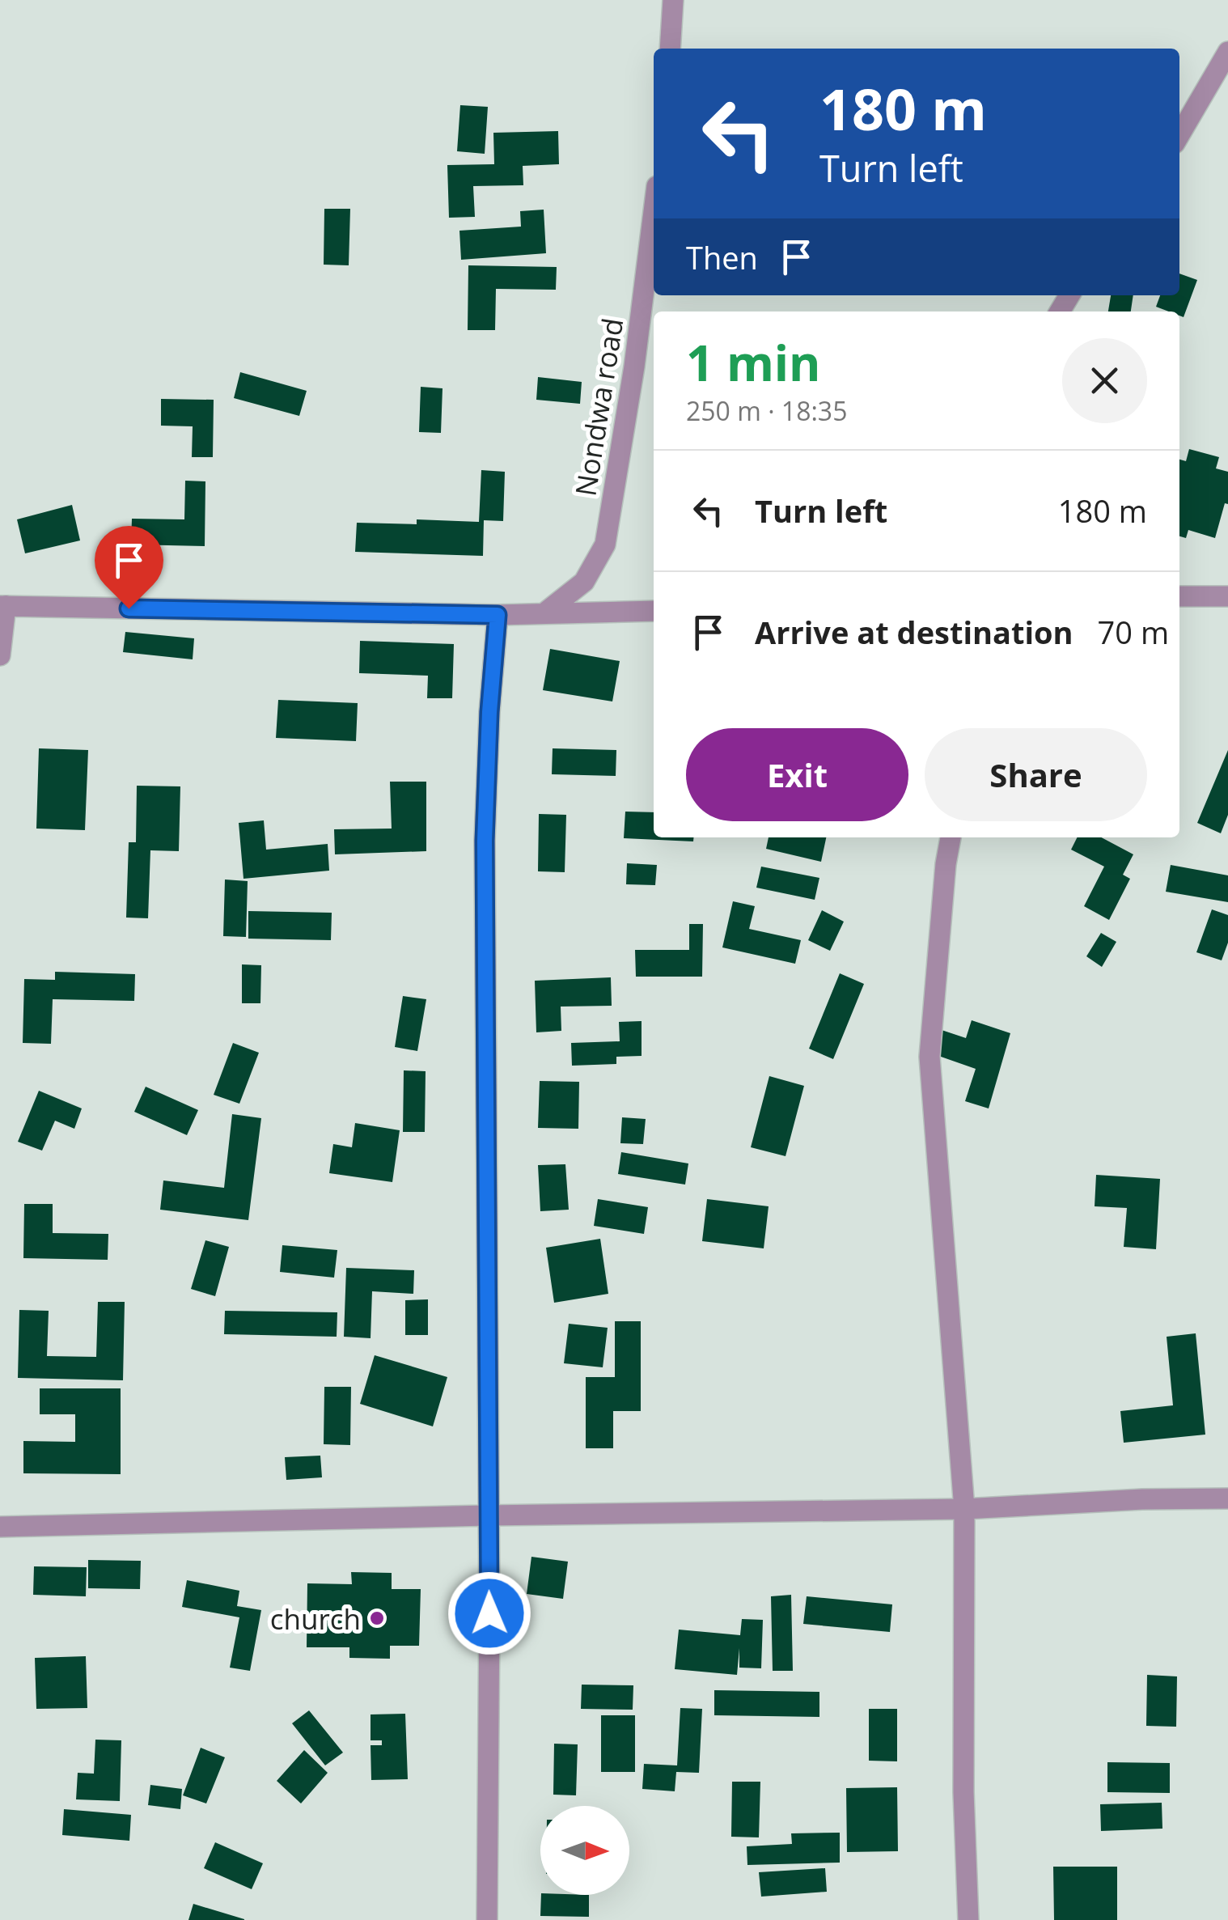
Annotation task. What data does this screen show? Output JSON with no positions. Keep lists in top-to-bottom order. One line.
{"streets":{"street":["Nondwa road"]},"places":["church"],"north":"right","page":{"turn":["180 m","Turn left"],"then":"Then","heading":["1 min","250 m · 18:35"],"list":[{"name":"Turn left","value":"180 m"},{"name":"Arrive at destination","value":"70 m"}],"buttons":["Exit","Share"]}}
